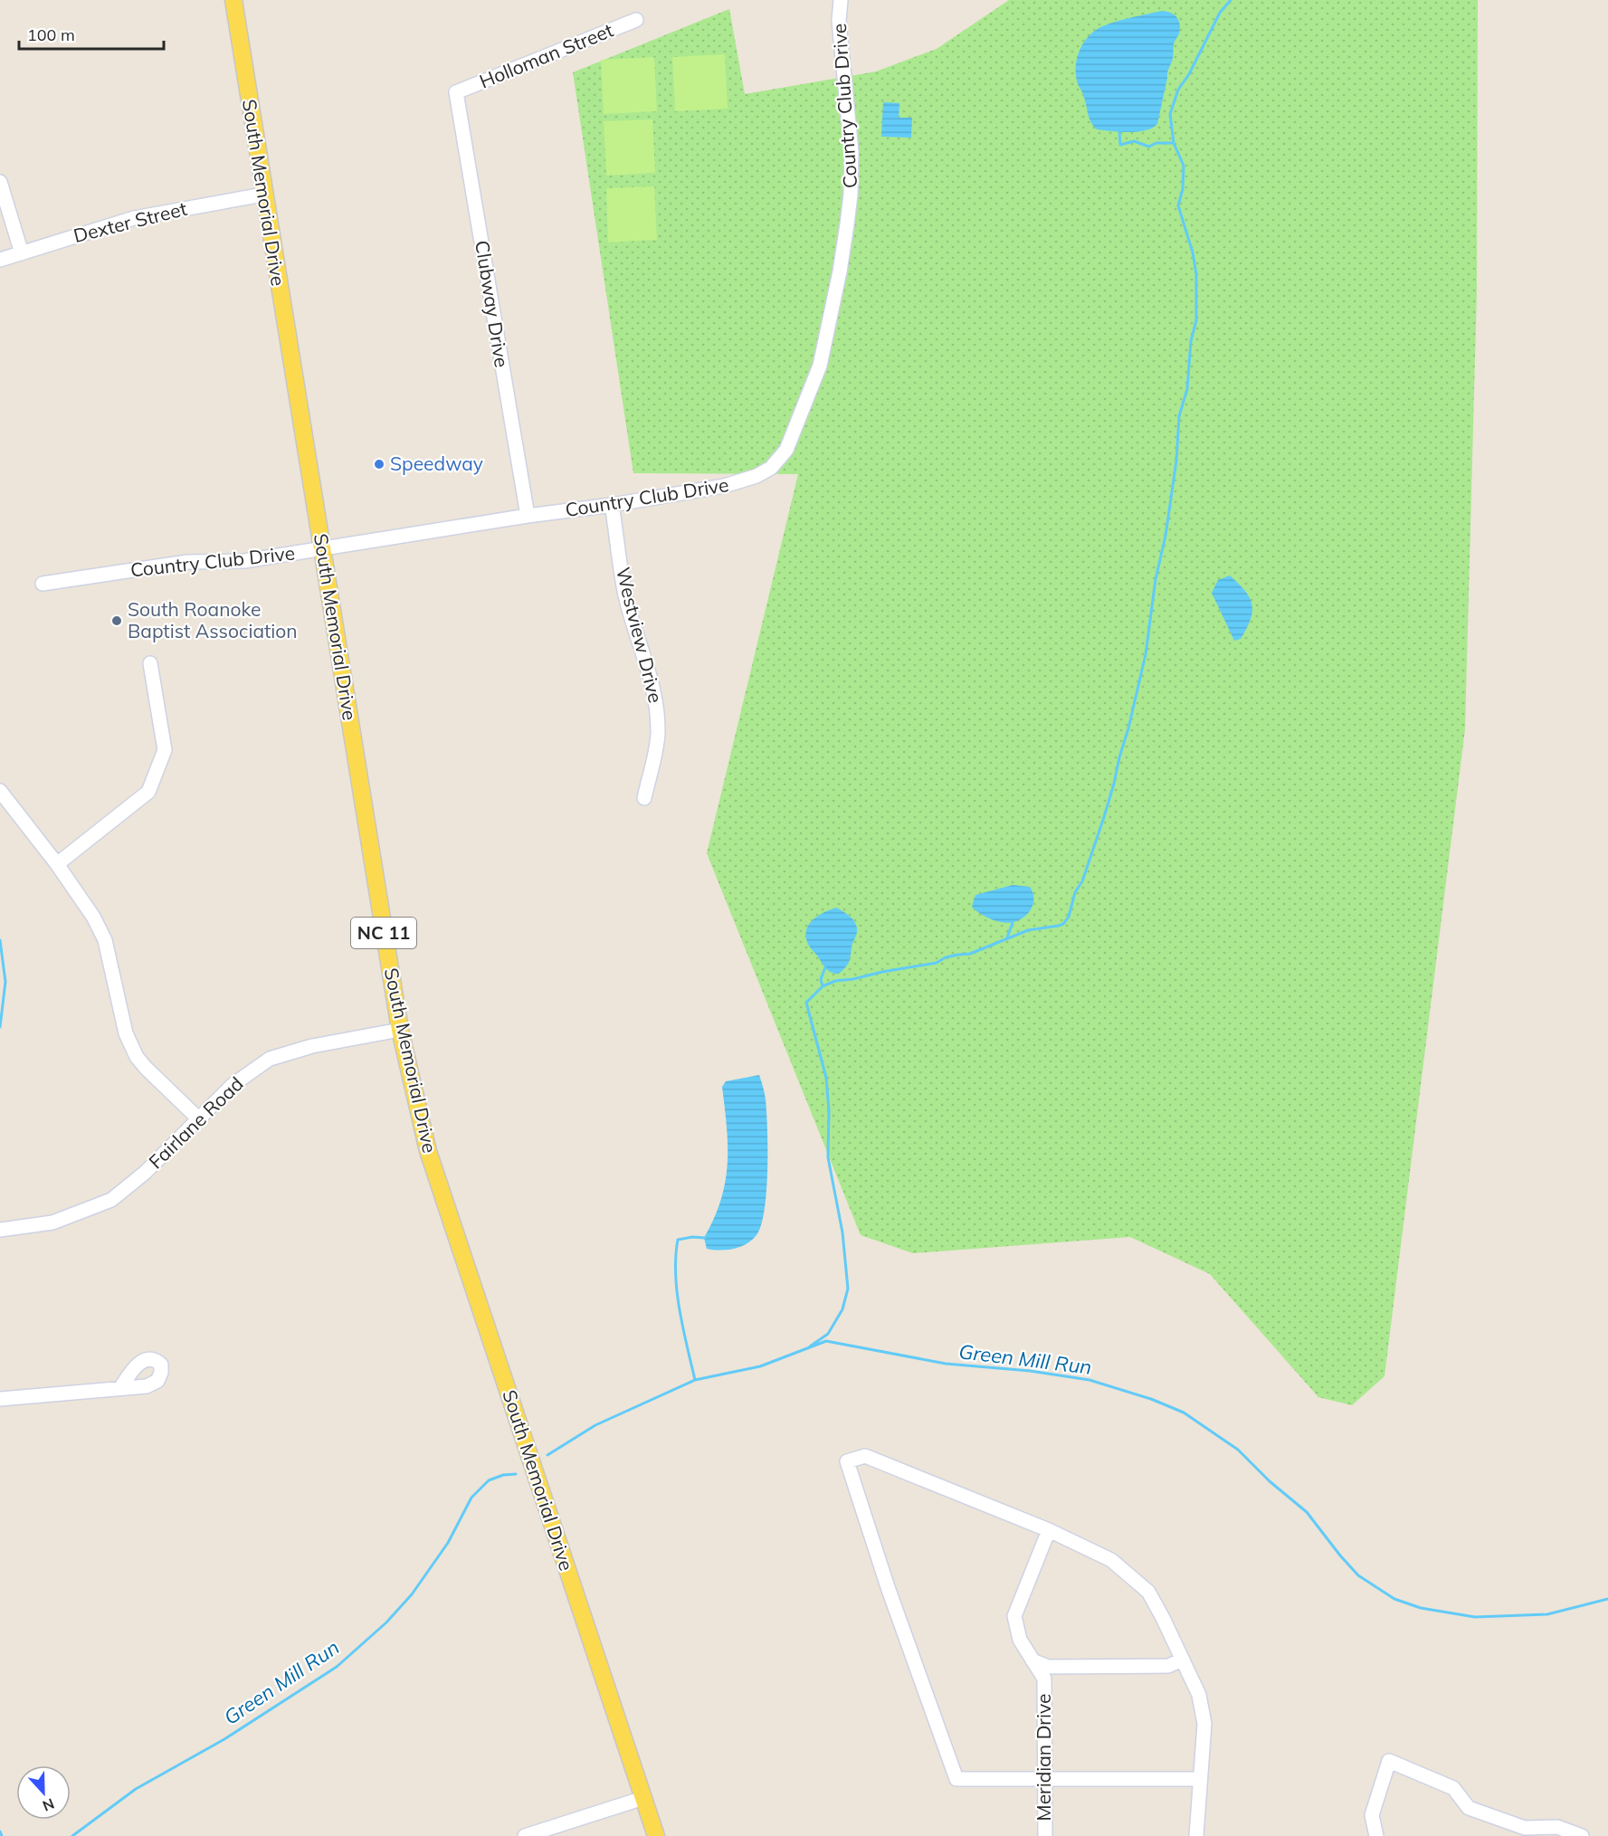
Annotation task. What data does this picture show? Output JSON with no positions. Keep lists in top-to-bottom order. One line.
{"streets":{"main road":["South Memorial Drive","NC 11"],"street":["Holloman Street","Country Club Drive","Dexter Street","Clubway Drive","Westview Drive","Fairlane Road","Meridian Drive"]},"crossings":[["Holloman Street","Clubway Drive"],["Country Club Drive","South Memorial Drive"],["Country Club Drive","Clubway Drive"],["Country Club Drive","Westview Drive"],["South Memorial Drive","Dexter Street"],["South Memorial Drive","Fairlane Road"]],"water":["Green Mill Run"],"places":["Speedway","South Roanoke Baptist Association"],"scale_bar":"100 m","north":"bottom"}
